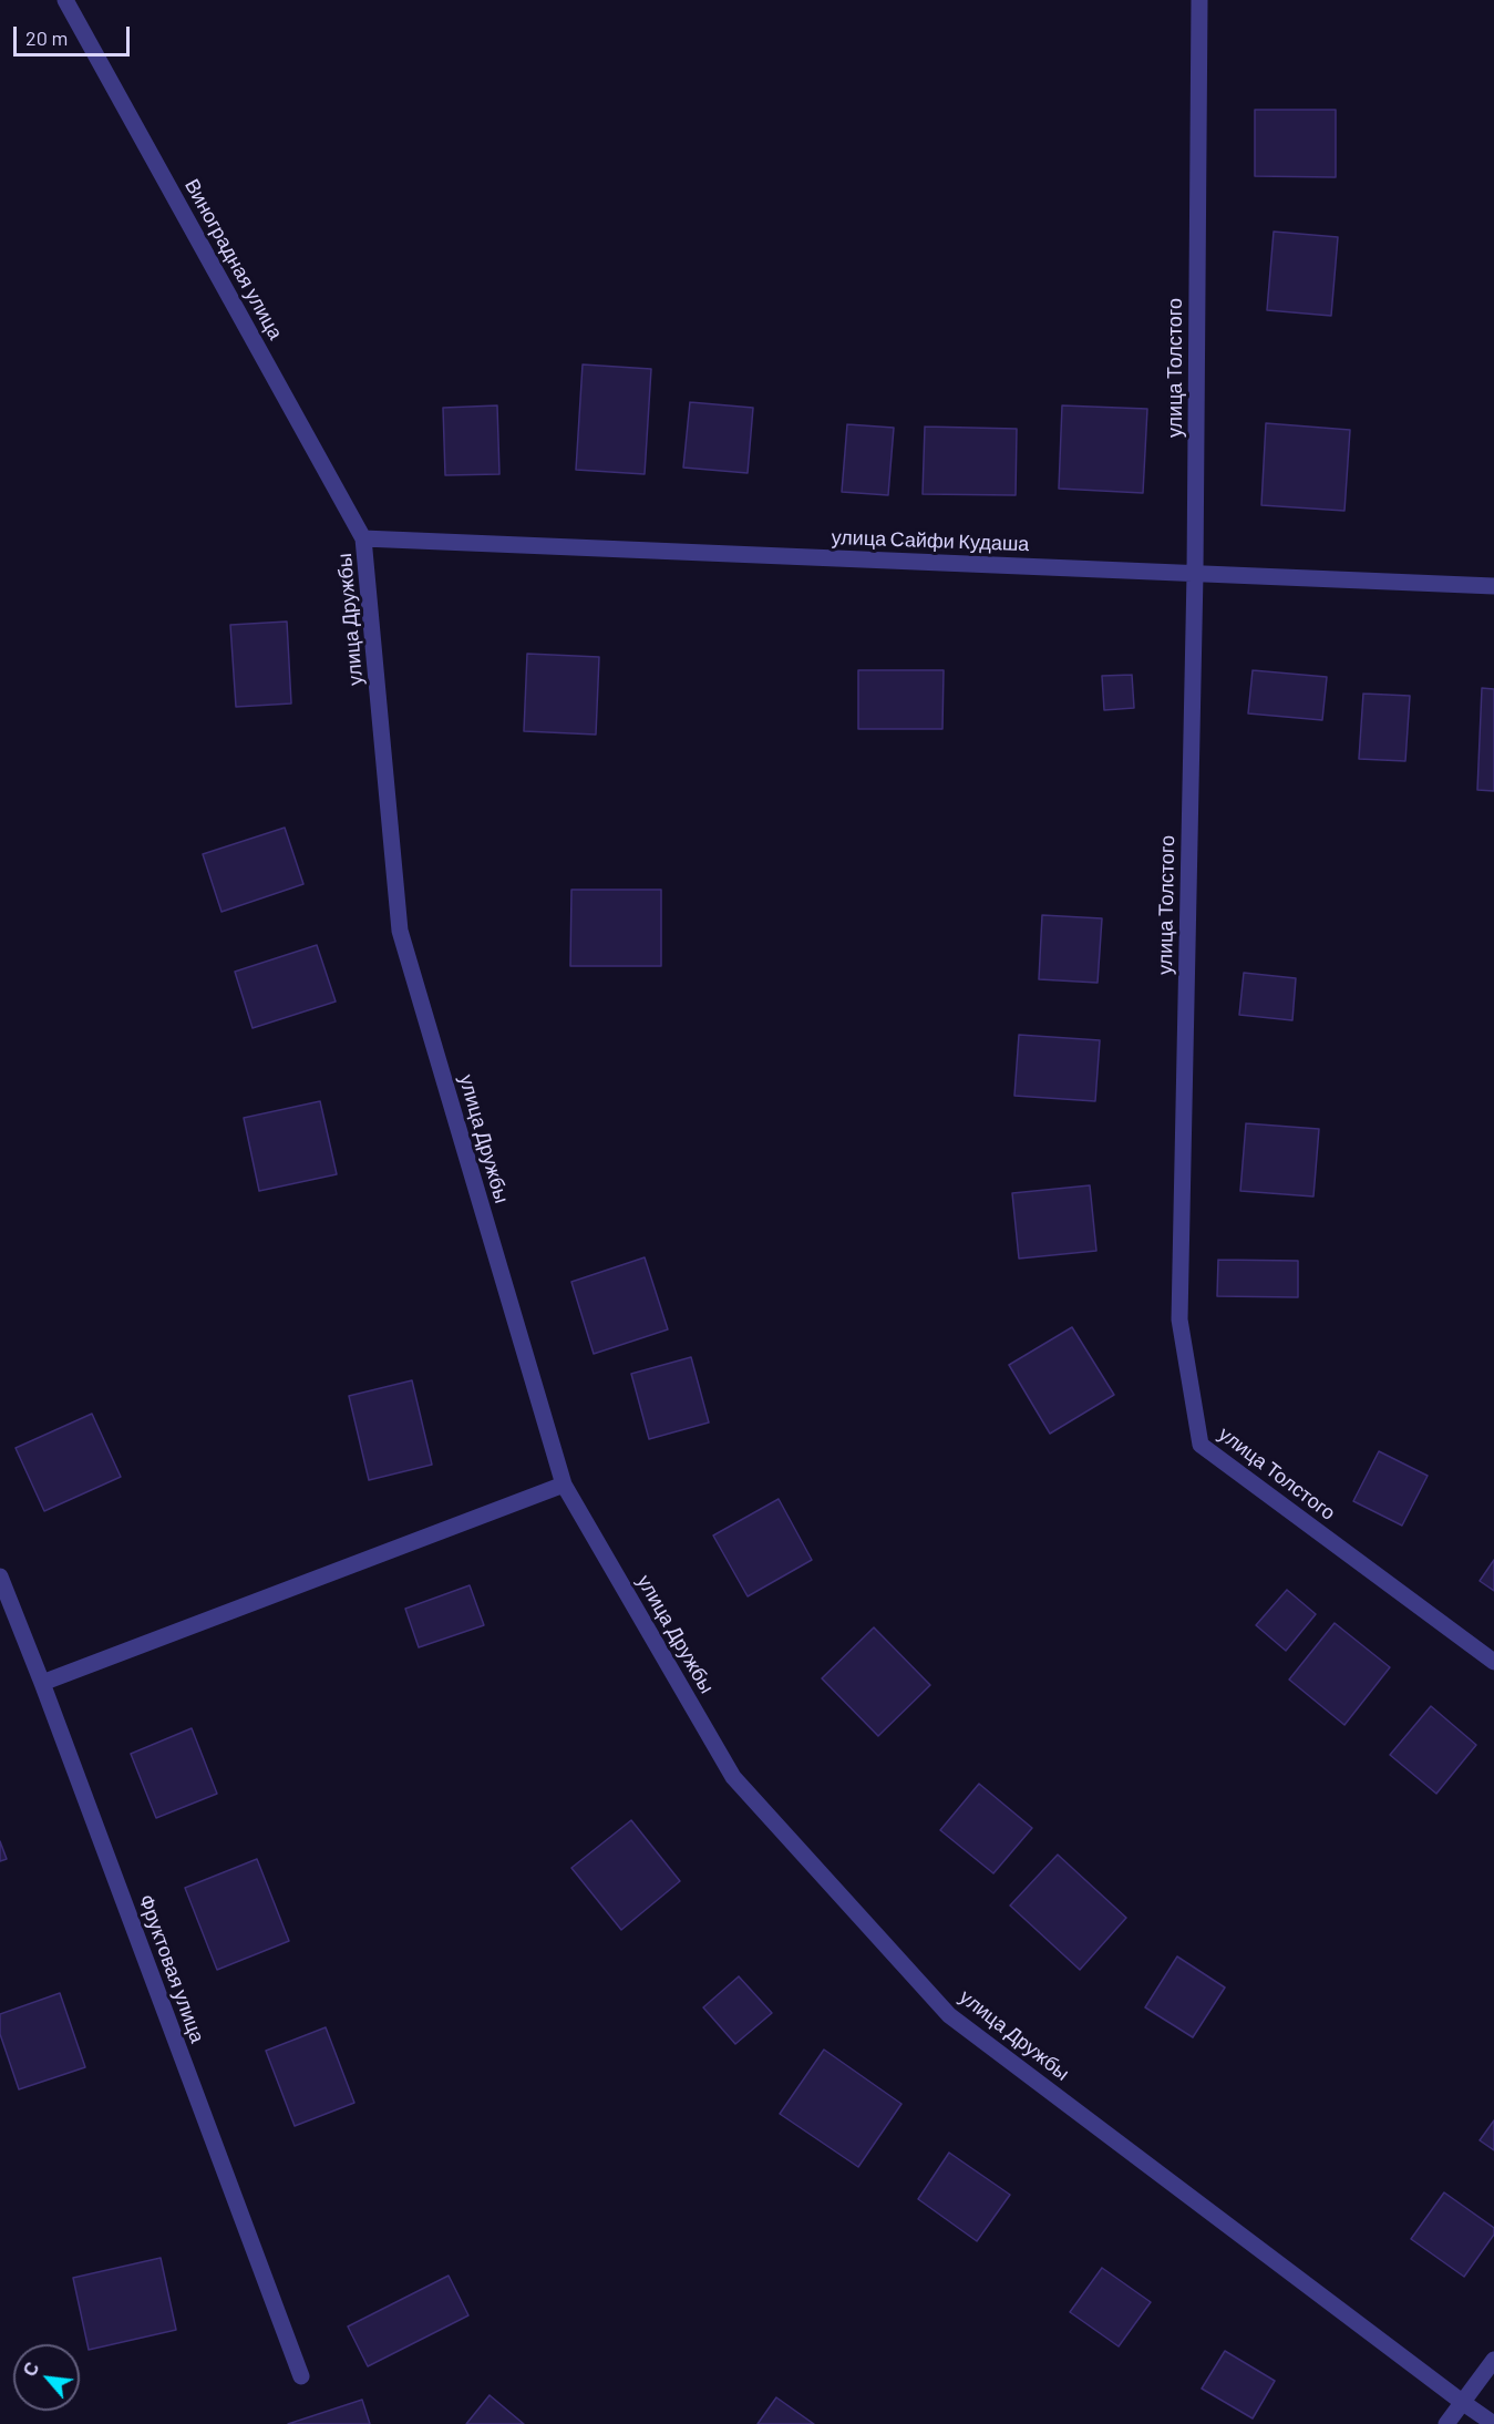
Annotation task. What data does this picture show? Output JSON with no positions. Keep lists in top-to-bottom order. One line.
{"streets":{"street":["Виноградная улица","улица Толстого","улица Сайфи Кудаша","улица Дружбы","Фруктовая улица"]},"crossings":[["Виноградная улица","улица Сайфи Кудаша"],["Виноградная улица","улица Дружбы"],["улица Толстого","улица Сайфи Кудаша"],["улица Сайфи Кудаша","улица Дружбы"]],"scale_bar":"20 m","north":"top left"}
